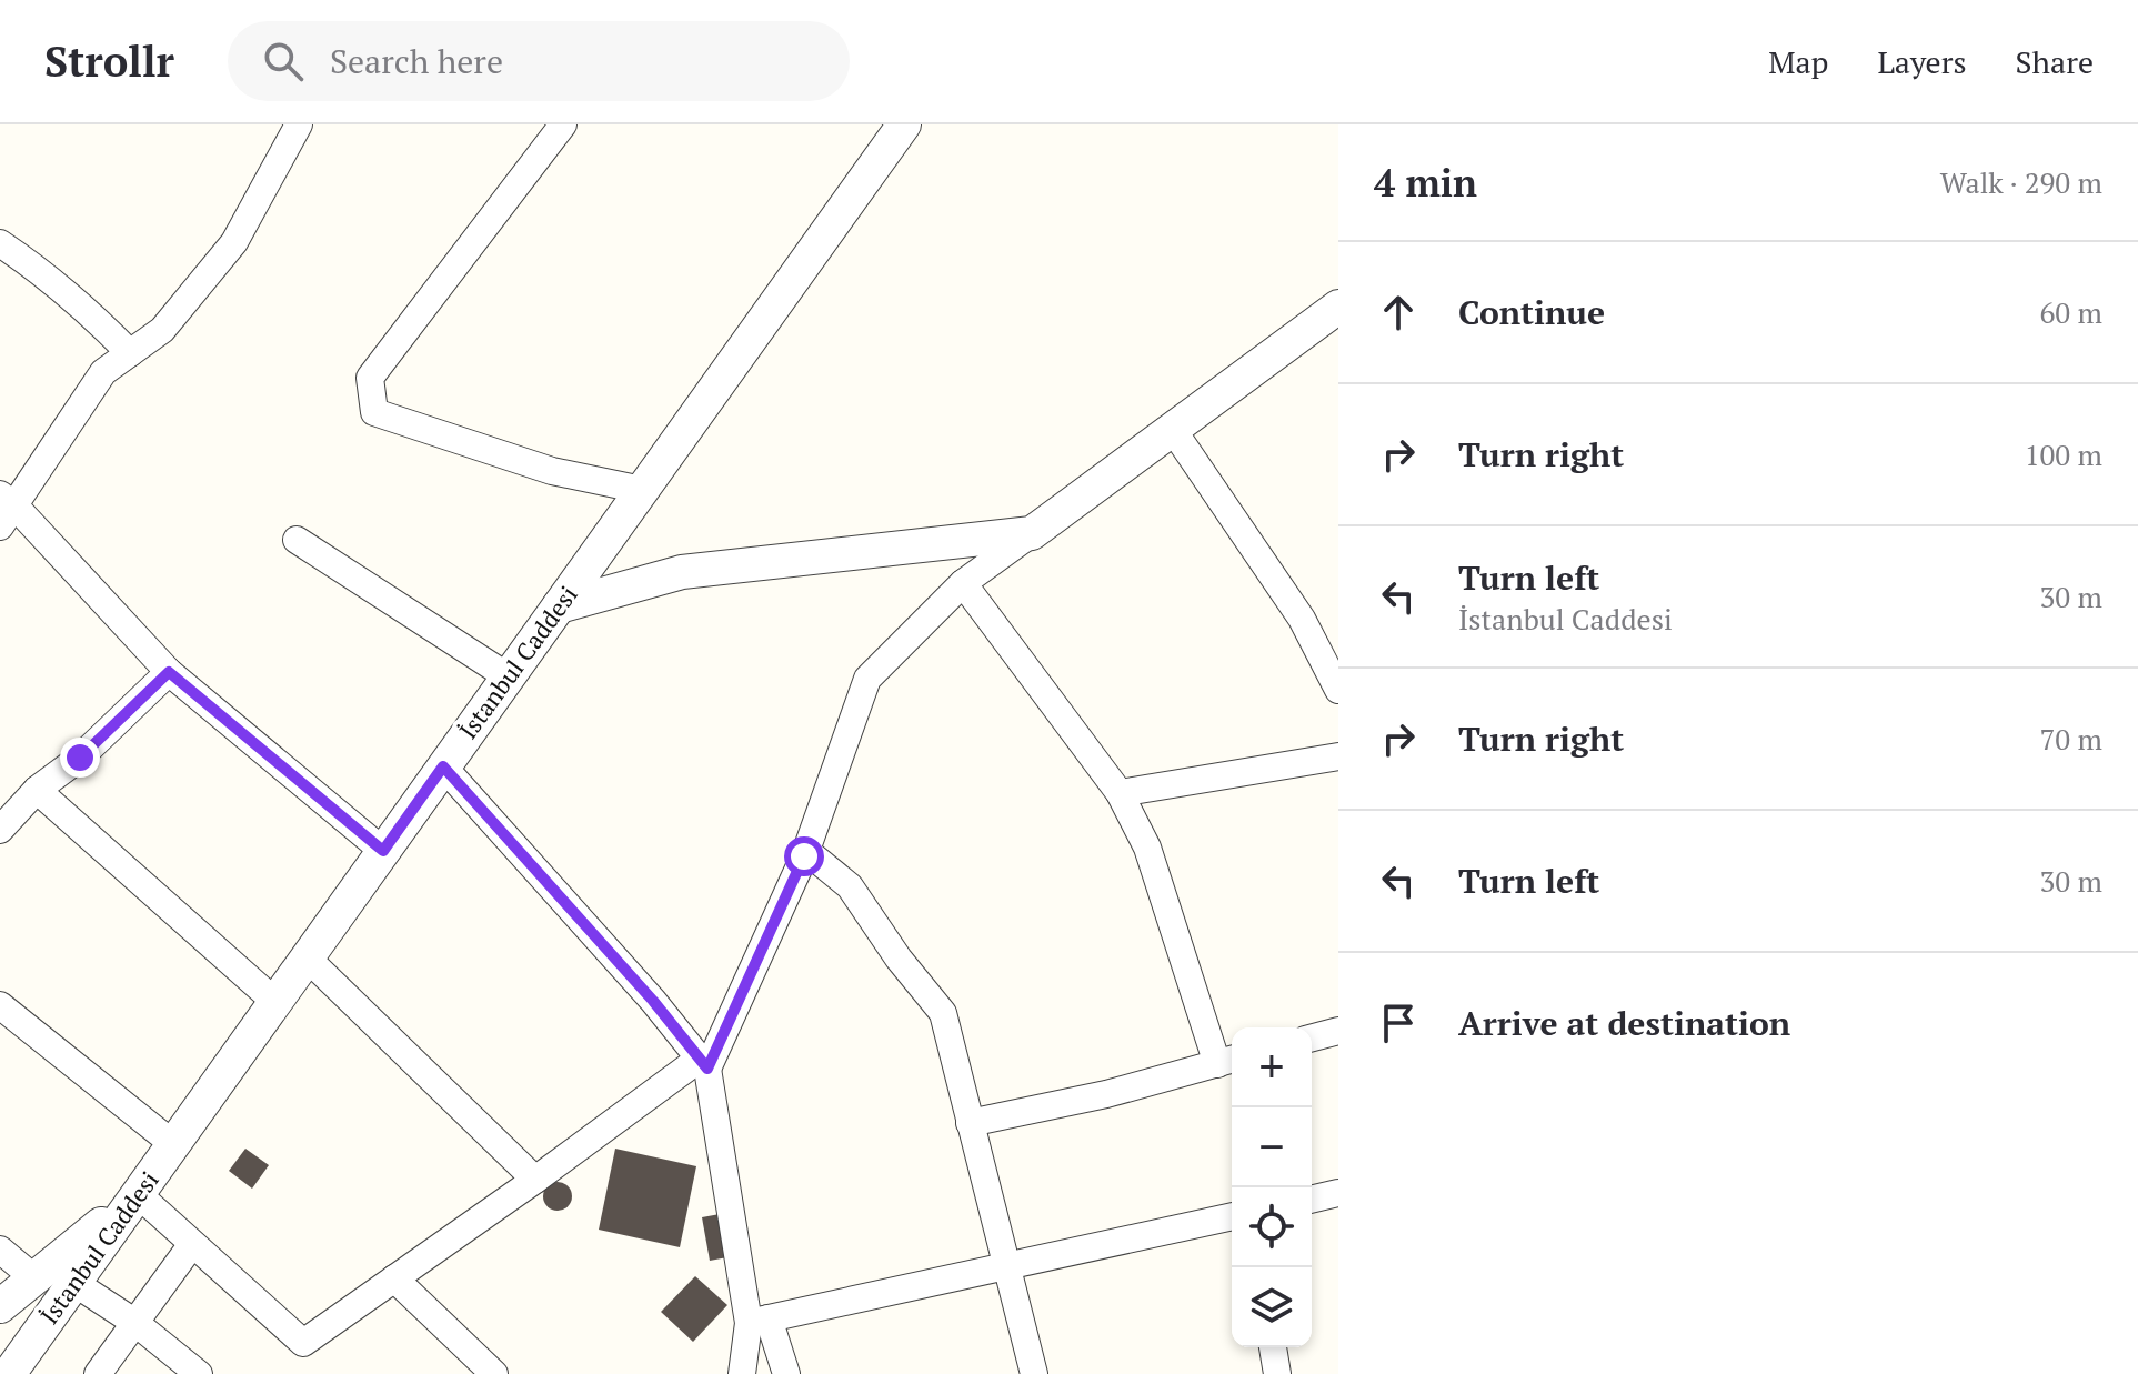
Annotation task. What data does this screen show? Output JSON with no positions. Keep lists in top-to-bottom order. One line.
{"streets":{"street":["İstanbul Caddesi"]},"page":{"header":"Strollr","search":"Search here","nav":["Map","Layers","Share"],"heading":["4 min","Walk · 290 m"],"list":[["Continue","60 m"],["Turn right","100 m"],["Turn left","İstanbul Caddesi","30 m"],["Turn right","70 m"],["Turn left","30 m"],"Arrive at destination"],"map_buttons":["+","−"]}}
